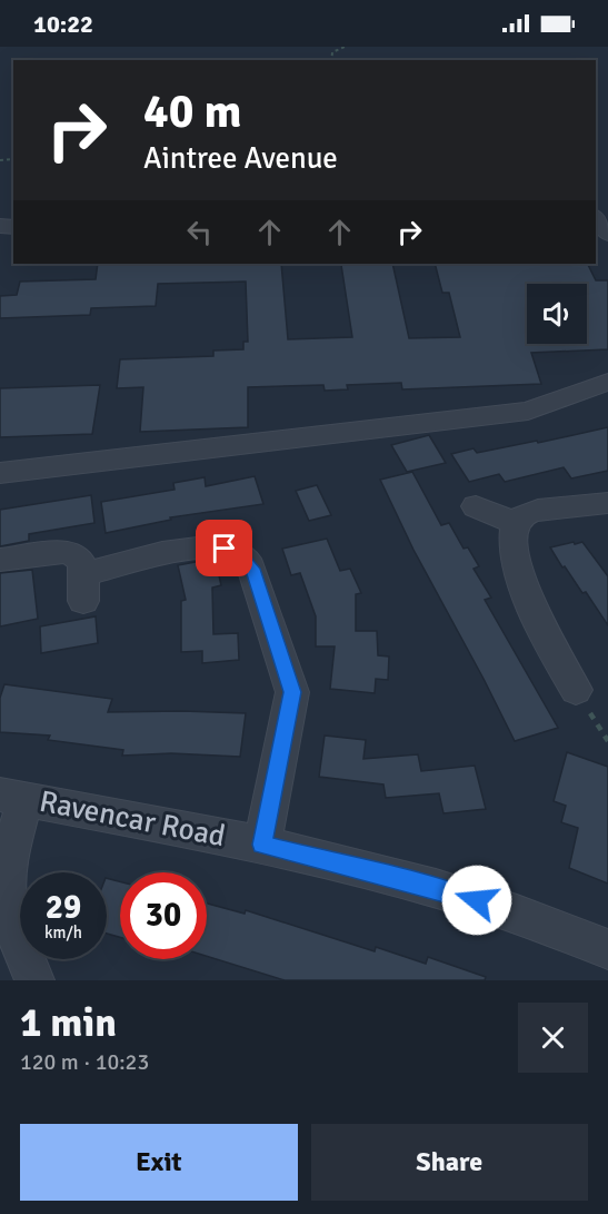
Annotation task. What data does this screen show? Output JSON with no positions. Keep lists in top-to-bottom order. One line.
{"streets":{"street":["Ravencar Road"]},"page":{"status":"10:22","turn":["40 m","Aintree Avenue"],"speed":"29 km/h","limit":"30","heading":["1 min","120 m · 10:23"],"buttons":["Exit","Share"]}}
